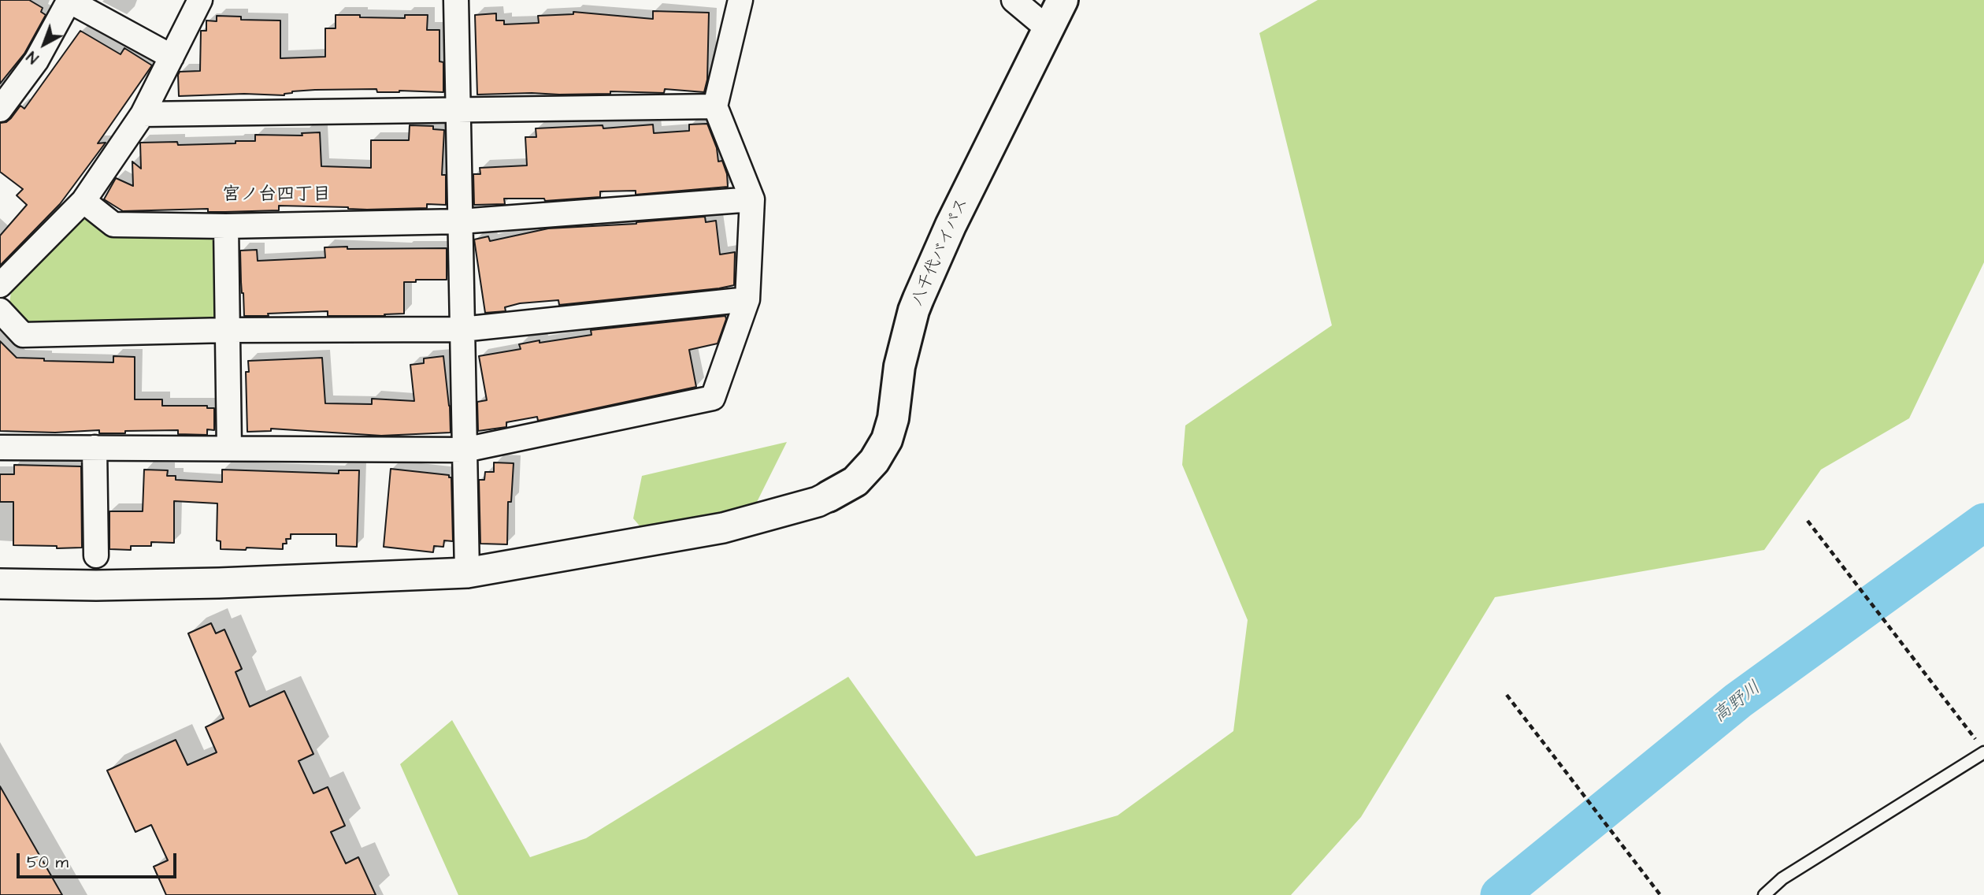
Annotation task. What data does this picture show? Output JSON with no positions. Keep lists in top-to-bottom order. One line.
{"streets":{"highway":["八千代バイパス"]},"districts":["宮ノ台四丁目"],"water":["高野川"],"scale_bar":"50 m","north":"bottom left"}
